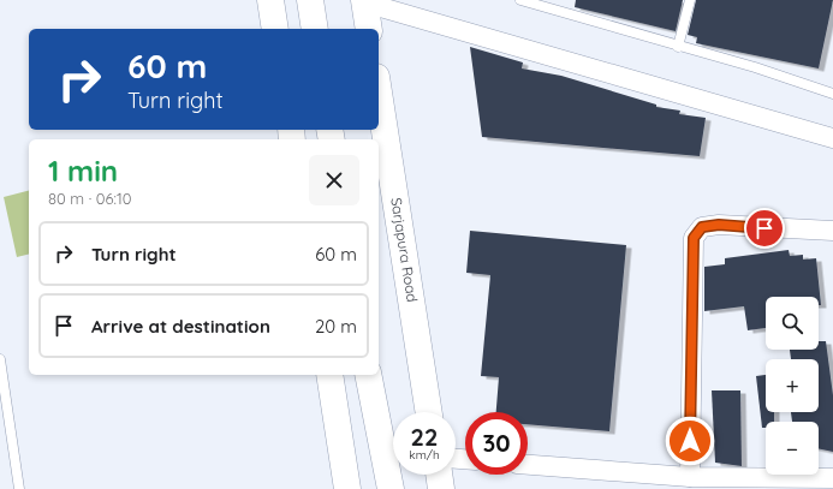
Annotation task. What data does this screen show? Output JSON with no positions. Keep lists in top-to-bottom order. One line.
{"streets":{"street":["Sarjapura Road"]},"page":{"turn":["60 m","Turn right"],"heading":["1 min","80 m · 06:10"],"list":[{"name":"Turn right","value":"60 m"},{"name":"Arrive at destination","value":"20 m"}],"map_buttons":["+","−"],"speed":"22 km/h","limit":"30"}}
